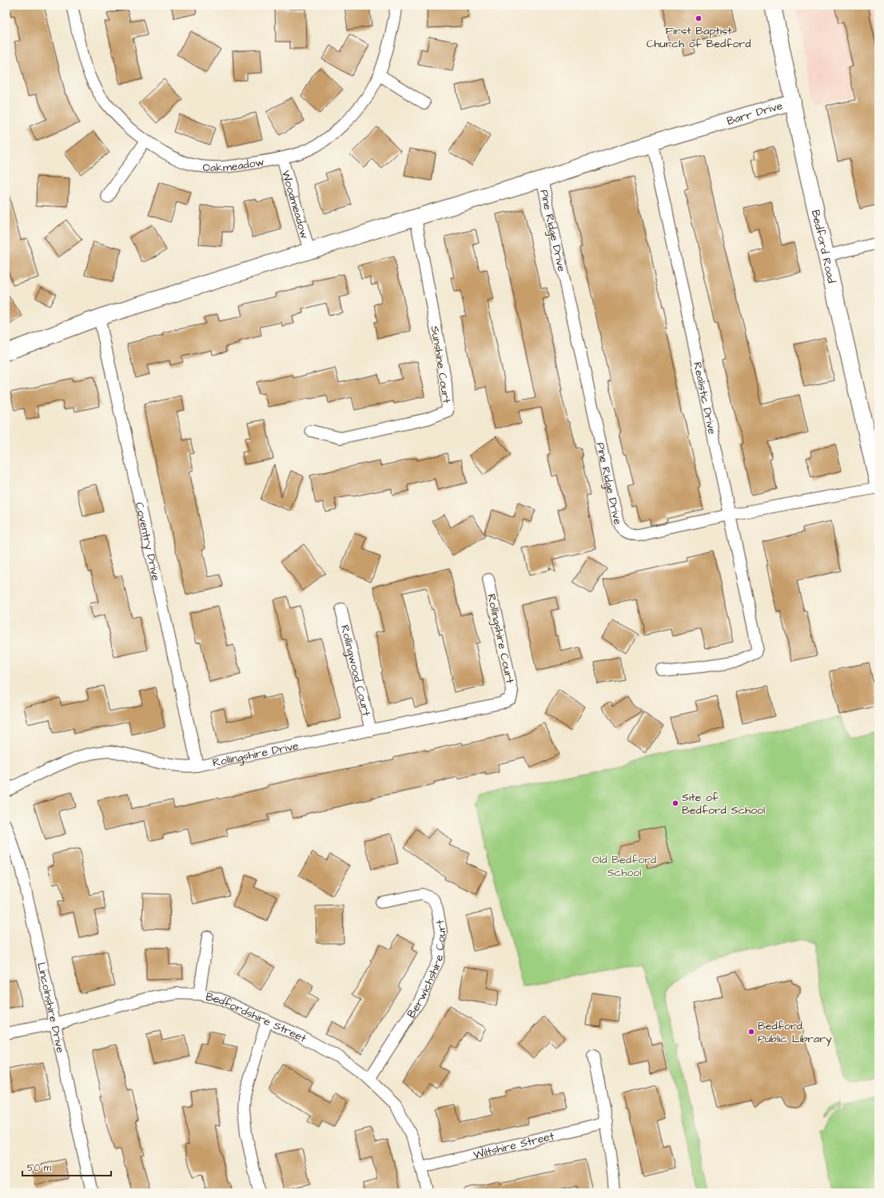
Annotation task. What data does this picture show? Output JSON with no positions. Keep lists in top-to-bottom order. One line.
{"streets":{"street":["Barr Drive","Oakmeadow","Woodmeadow","Pine Ridge Drive","Bedford Road","Sunshine Court","Realistic Drive","Coventry Drive","Rollingshire Court","Rollingwood Court","Rollingshire Drive","Berwichshire Court","Lincolnshire Drive","Bedfordshire Street","Wiltshire Street"]},"crossings":[["Barr Drive","Woodmeadow"],["Barr Drive","Pine Ridge Drive"],["Barr Drive","Bedford Road"],["Barr Drive","Sunshine Court"],["Barr Drive","Realistic Drive"],["Barr Drive","Coventry Drive"],["Oakmeadow","Woodmeadow"],["Pine Ridge Drive","Bedford Road"],["Pine Ridge Drive","Realistic Drive"],["Coventry Drive","Rollingshire Drive"],["Rollingshire Court","Rollingshire Drive"],["Rollingwood Court","Rollingshire Drive"],["Berwichshire Court","Bedfordshire Street"],["Lincolnshire Drive","Bedfordshire Street"],["Bedfordshire Street","Wiltshire Street"]],"parks":["Old Bedford School"],"places":["First Baptist Church of Bedford","Site of Bedford School","Bedford Public Library"],"scale_bar":"50 m"}
